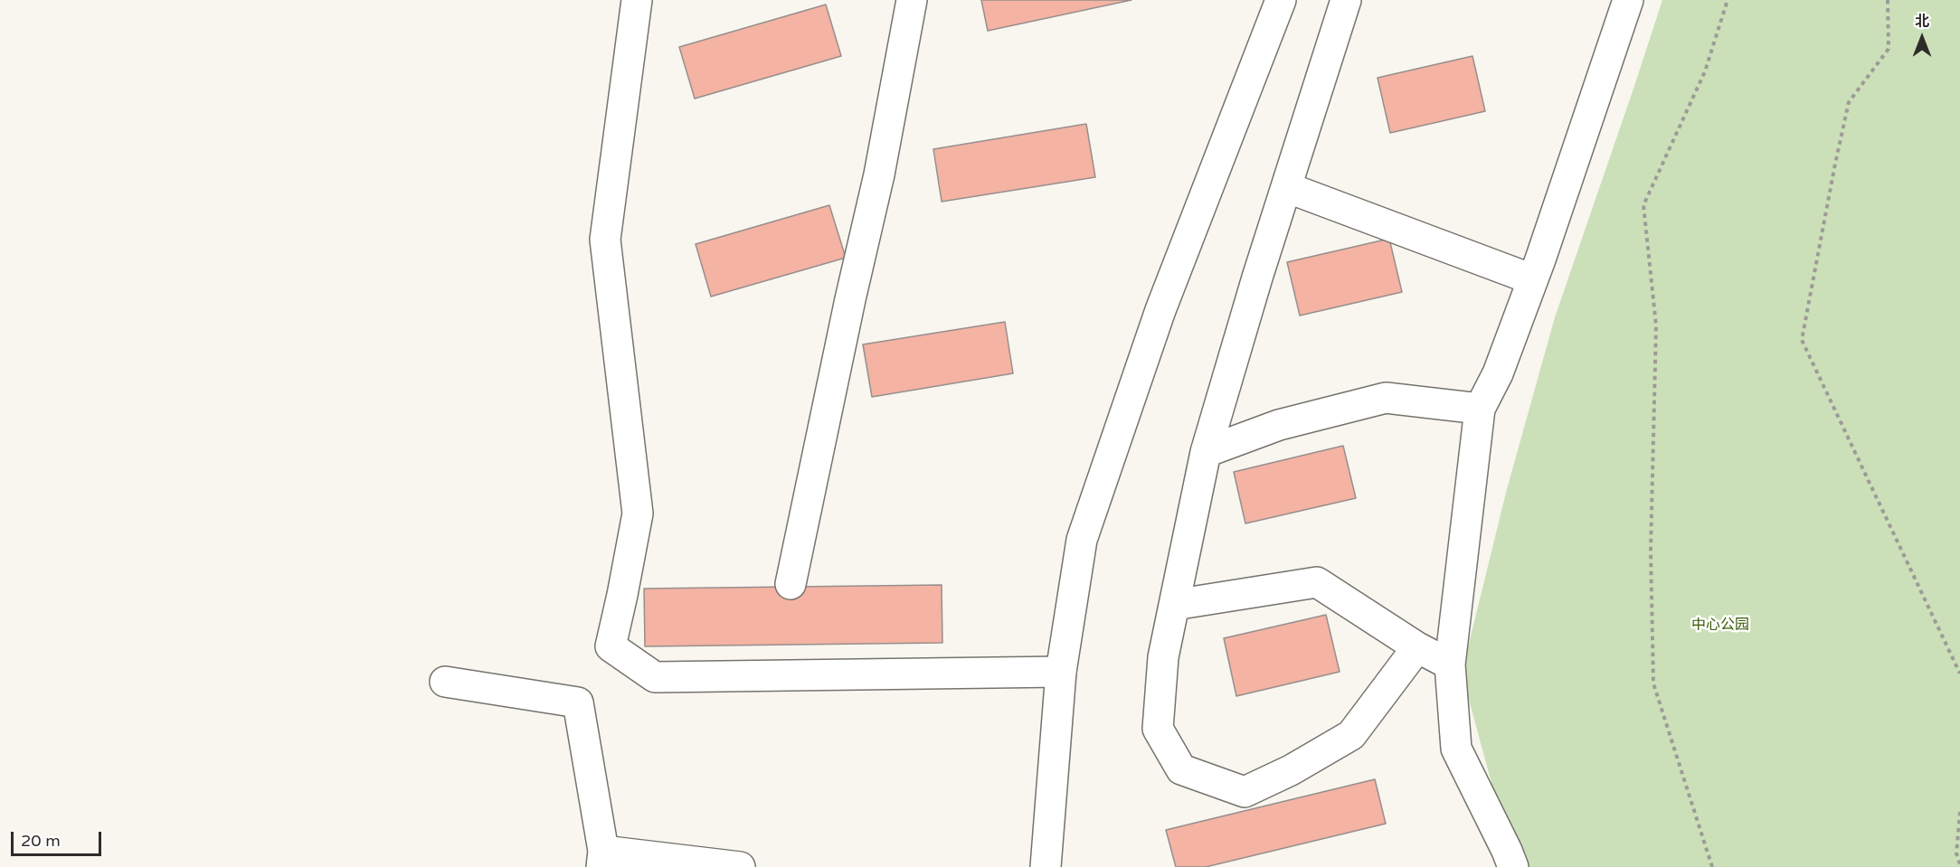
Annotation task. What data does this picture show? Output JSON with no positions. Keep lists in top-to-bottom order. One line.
{"parks":["中心公园"],"scale_bar":"20 m","north":"top"}
